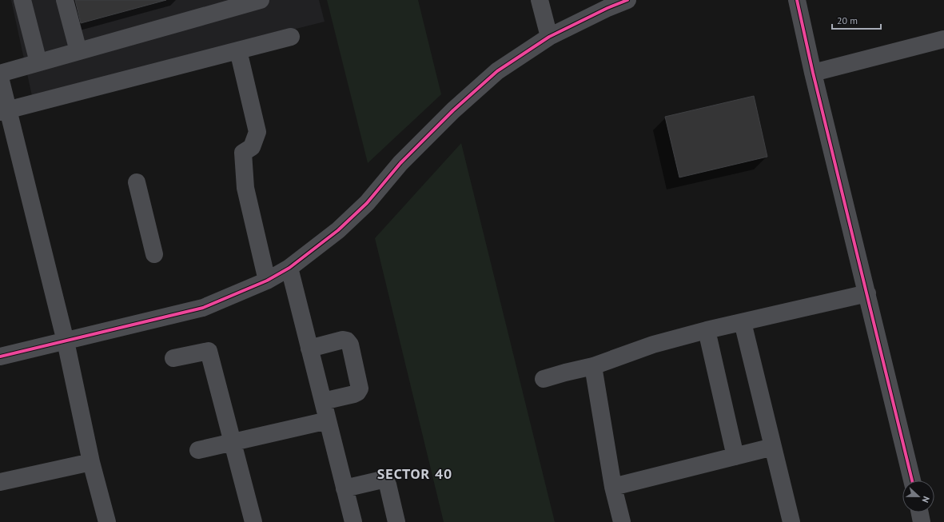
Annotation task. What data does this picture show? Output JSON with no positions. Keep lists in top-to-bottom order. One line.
{"districts":["SECTOR 40"],"scale_bar":"20 m","north":"right"}
